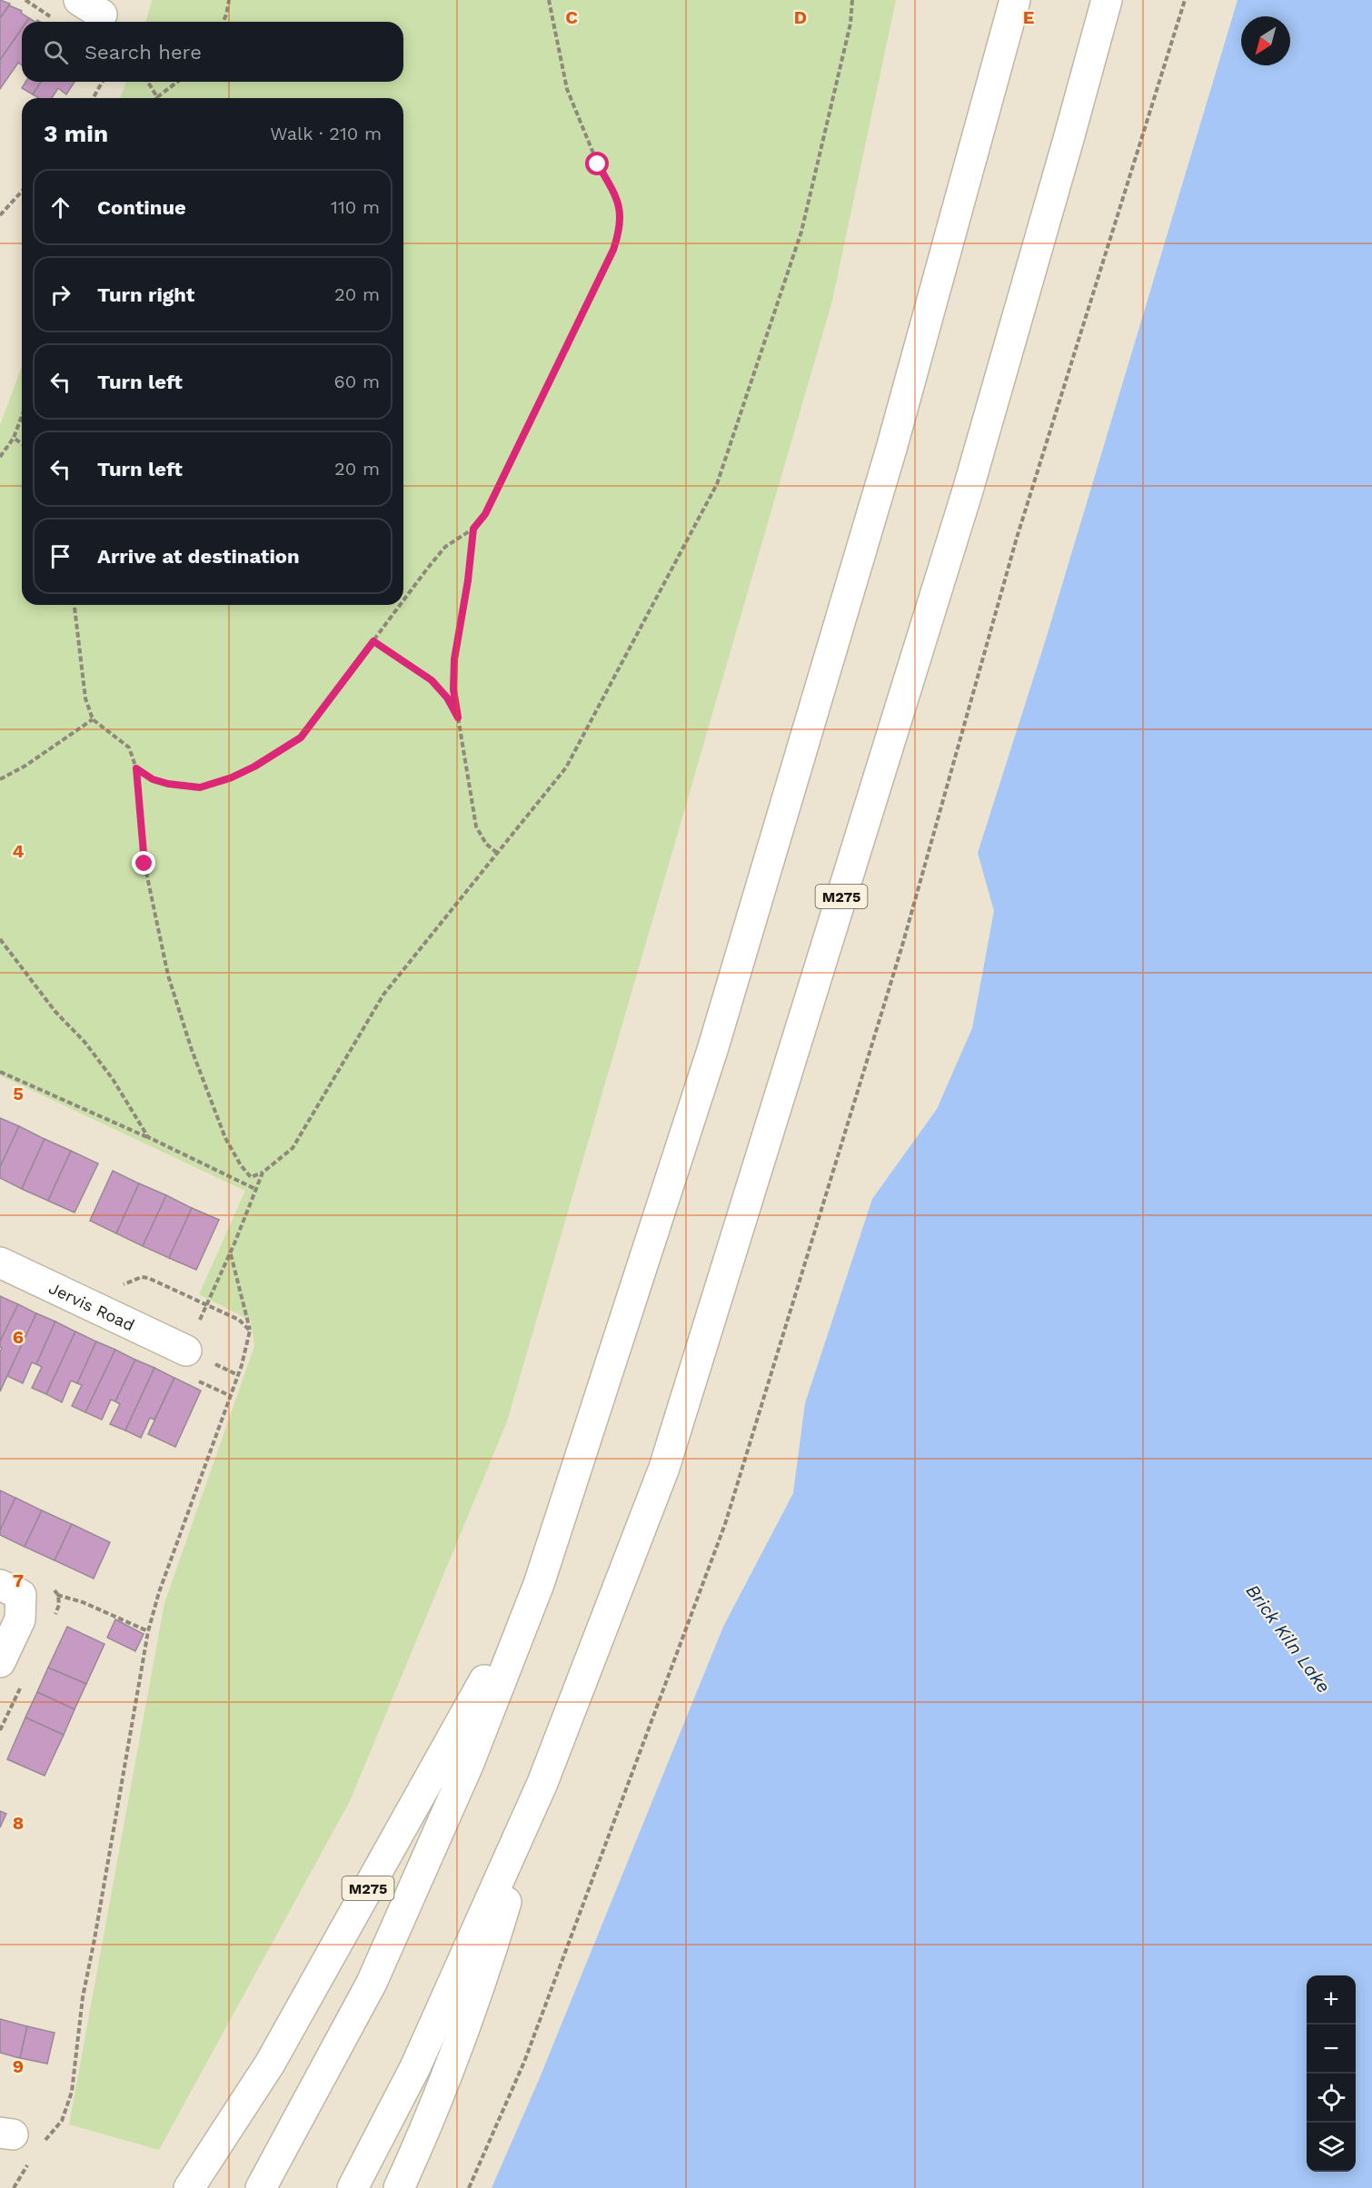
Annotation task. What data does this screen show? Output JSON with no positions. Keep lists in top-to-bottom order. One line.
{"streets":{"main road":["M275","Jervis Road"]},"water":["Brick Kiln Lake"],"north":"bottom left","page":{"search":"Search here","heading":["3 min","Walk · 210 m"],"list":[["Continue","110 m"],["Turn right","20 m"],["Turn left","60 m"],["Turn left","20 m"],"Arrive at destination"],"map_buttons":["+","−"]},"grid":{"columns":["C","D","E"],"rows":["4","5","6","7","8","9"]}}
